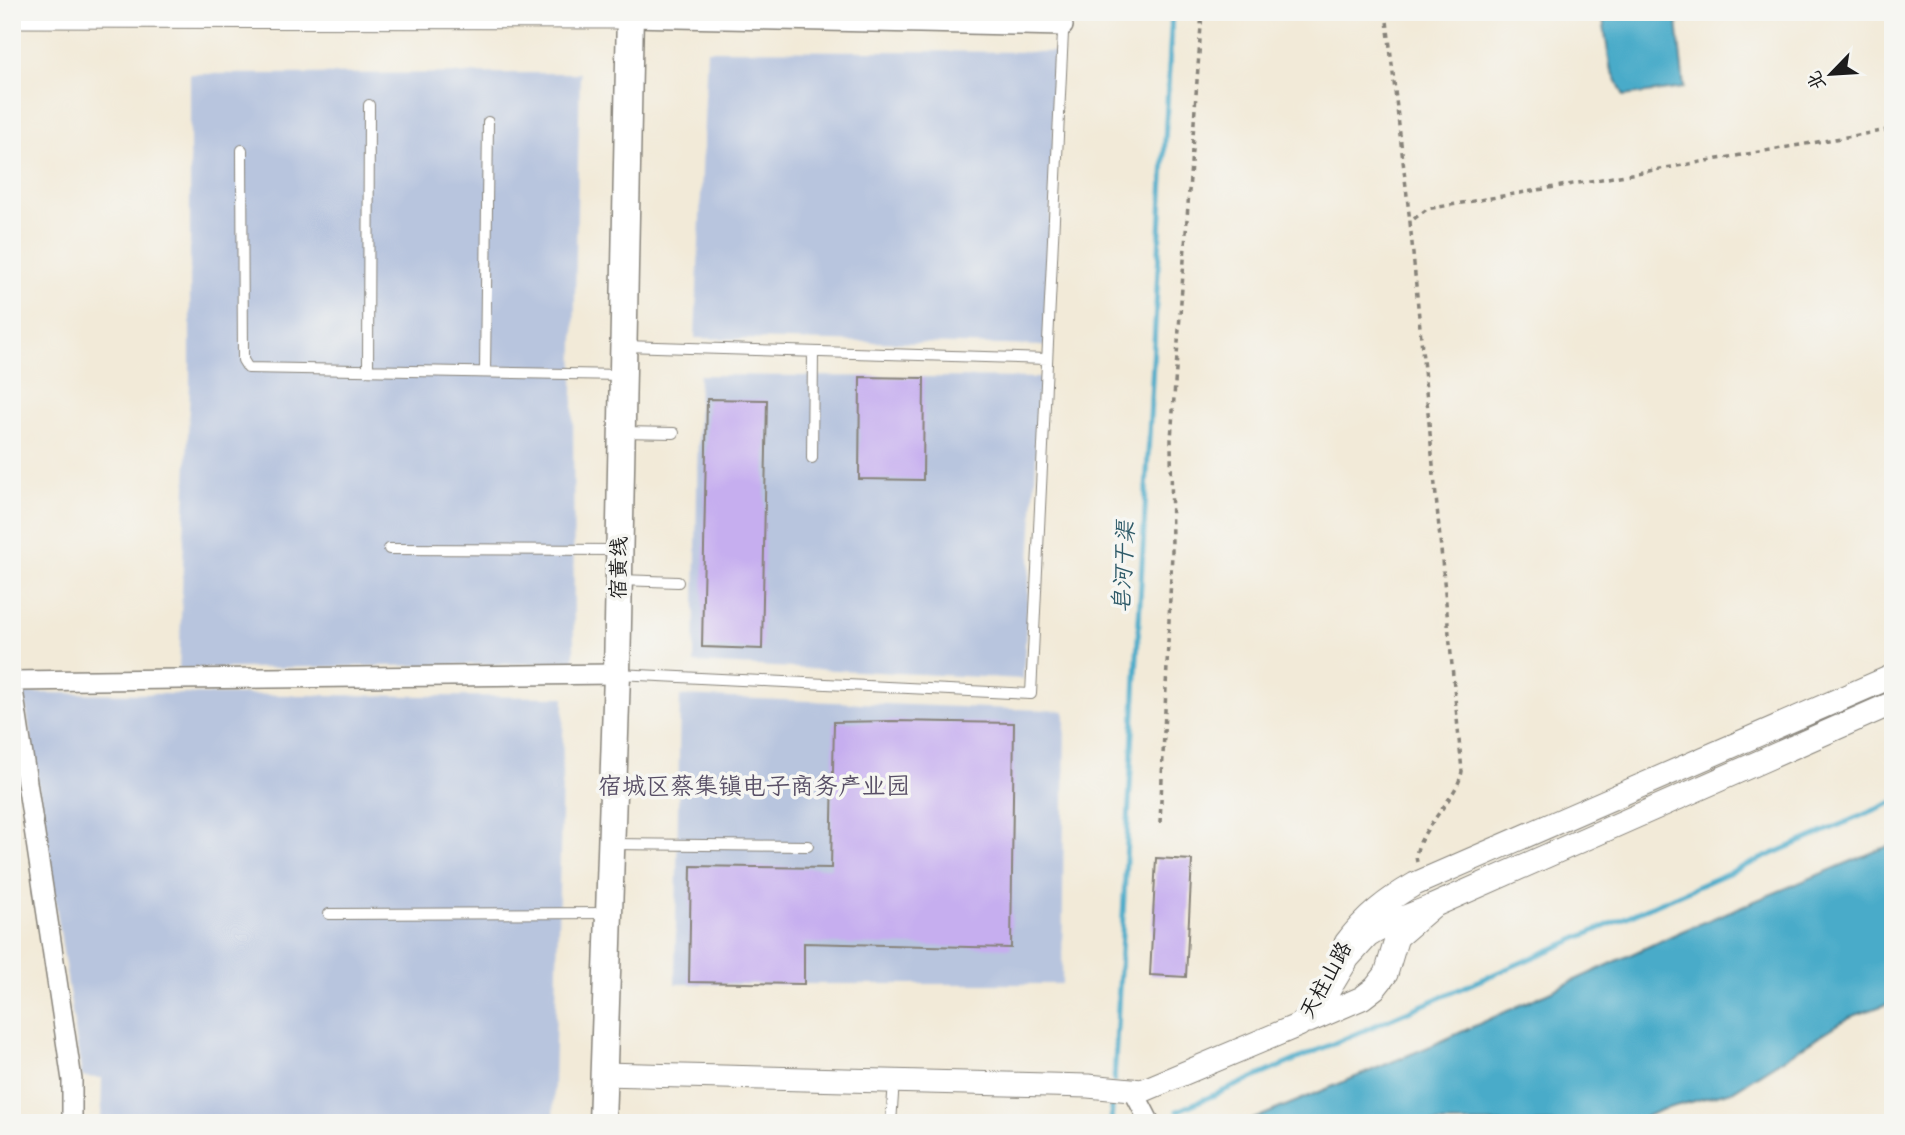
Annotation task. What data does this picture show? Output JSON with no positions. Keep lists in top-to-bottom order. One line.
{"streets":{"main road":["宿黄线"],"street":["天柱山路"]},"districts":["宿城区蔡集镇电子商务产业园"],"water":["皂河干渠"],"north":"bottom left"}
